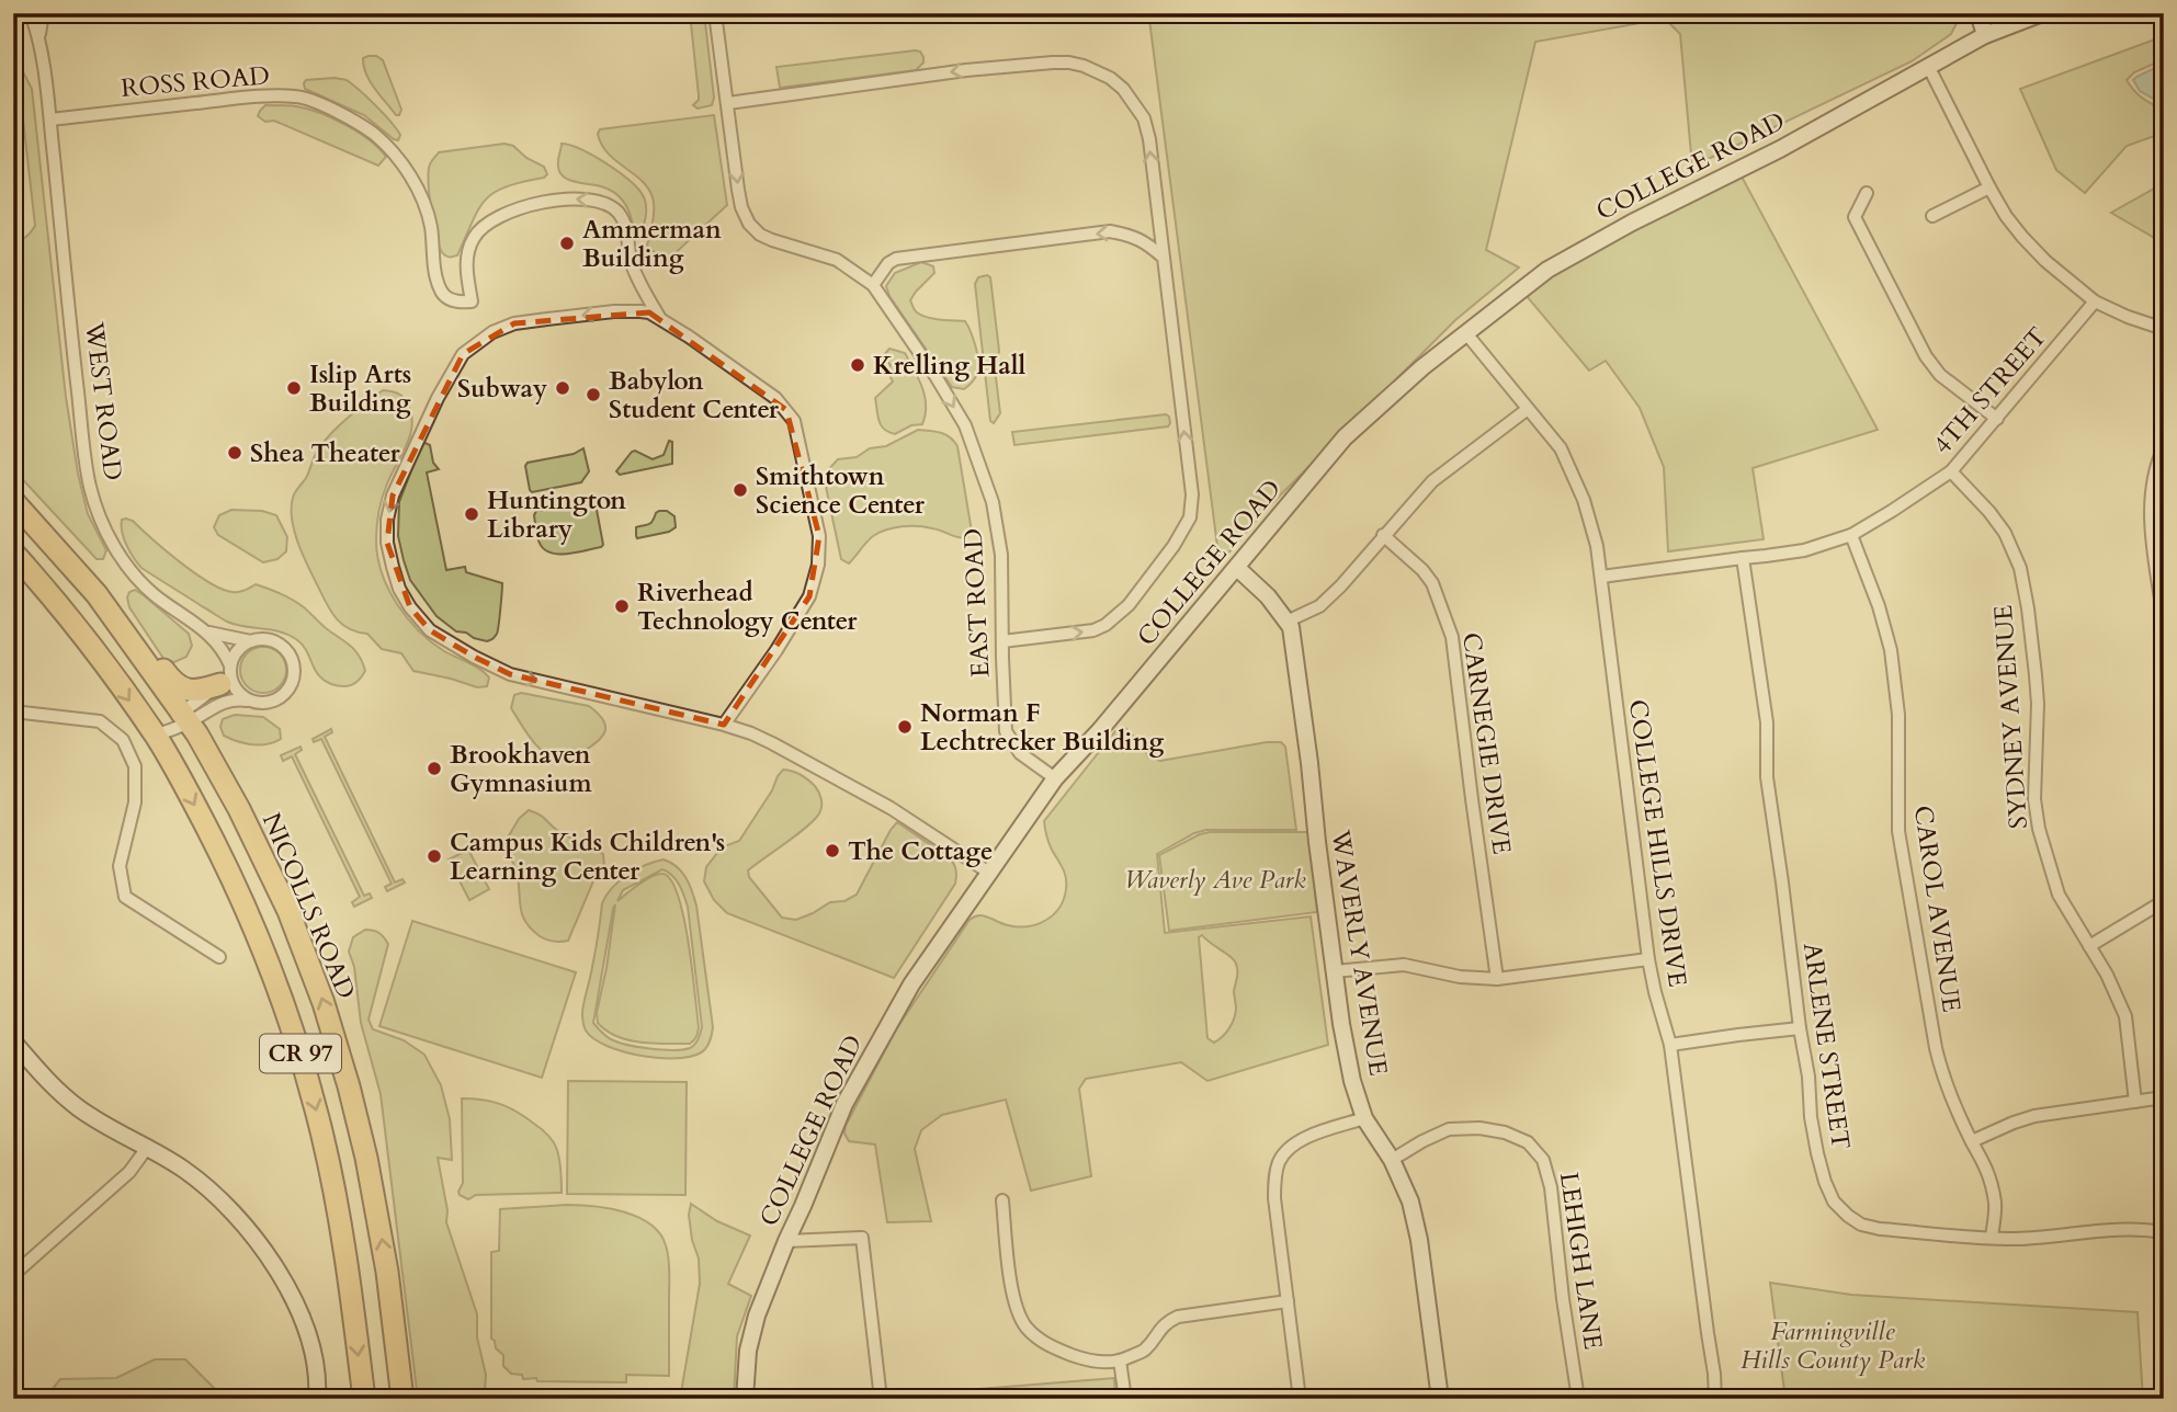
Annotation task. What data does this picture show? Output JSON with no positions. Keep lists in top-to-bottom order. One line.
{"streets":{"highway":["NICOLLS ROAD","CR 97"],"street":["ROSS ROAD","COLLEGE ROAD","4TH STREET","WEST ROAD","EAST ROAD","SYDNEY AVENUE","CARNEGIE DRIVE","COLLEGE HILLS DRIVE","CAROL AVENUE","WAVERLY AVENUE","ARLENE STREET","LEHIGH LANE"]},"crossings":[["ROSS ROAD","WEST ROAD"],["COLLEGE ROAD","EAST ROAD"],["COLLEGE ROAD","COLLEGE HILLS DRIVE"],["COLLEGE ROAD","WAVERLY AVENUE"],["4TH STREET","SYDNEY AVENUE"],["4TH STREET","COLLEGE HILLS DRIVE"],["4TH STREET","CAROL AVENUE"],["4TH STREET","ARLENE STREET"],["CAROL AVENUE","ARLENE STREET"],["WAVERLY AVENUE","LEHIGH LANE"]],"one_way":["EAST ROAD"],"parks":["Waverly Ave Park","Farmingville Hills County Park"],"places":["Ammerman Building","Krelling Hall","Islip Arts Building","Subway","Babylon Student Center","Shea Theater","Smithtown Science Center","Huntington Library","Riverhead Technology Center","Norman F Lechtrecker Building","Brookhaven Gymnasium","The Cottage","Campus Kids Children's Learning Center"]}
